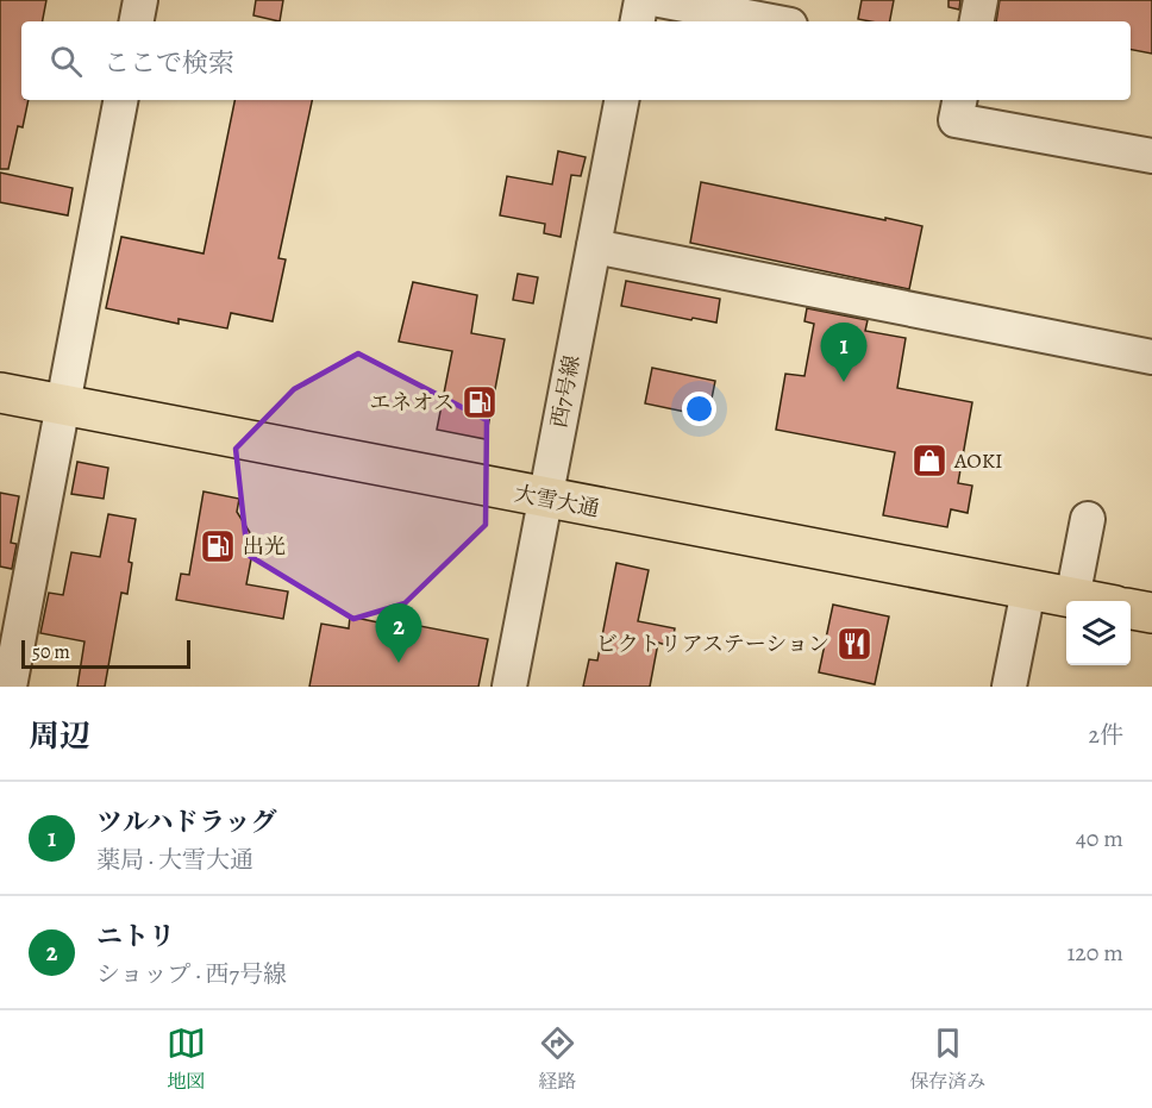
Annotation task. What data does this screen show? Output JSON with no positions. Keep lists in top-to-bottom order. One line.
{"streets":{"highway":["大雪大通"],"street":["西7号線"]},"crossings":[["西7号線","大雪大通"]],"places":{"fuel station":["エネオス","出光"],"shop":["AOKI"],"restaurant":["ビクトリアステーション"]},"scale_bar":"50 m","page":{"search":"ここで検索","pins":["1","2"],"scale":"50 m","heading":["周辺","2件"],"list":[{"mark":"1","name":"ツルハドラッグ","note":"薬局 · 大雪大通","value":"40 m"},{"mark":"2","name":"ニトリ","note":"ショップ · 西7号線","value":"120 m"}],"nav":["地図","経路","保存済み"]}}
